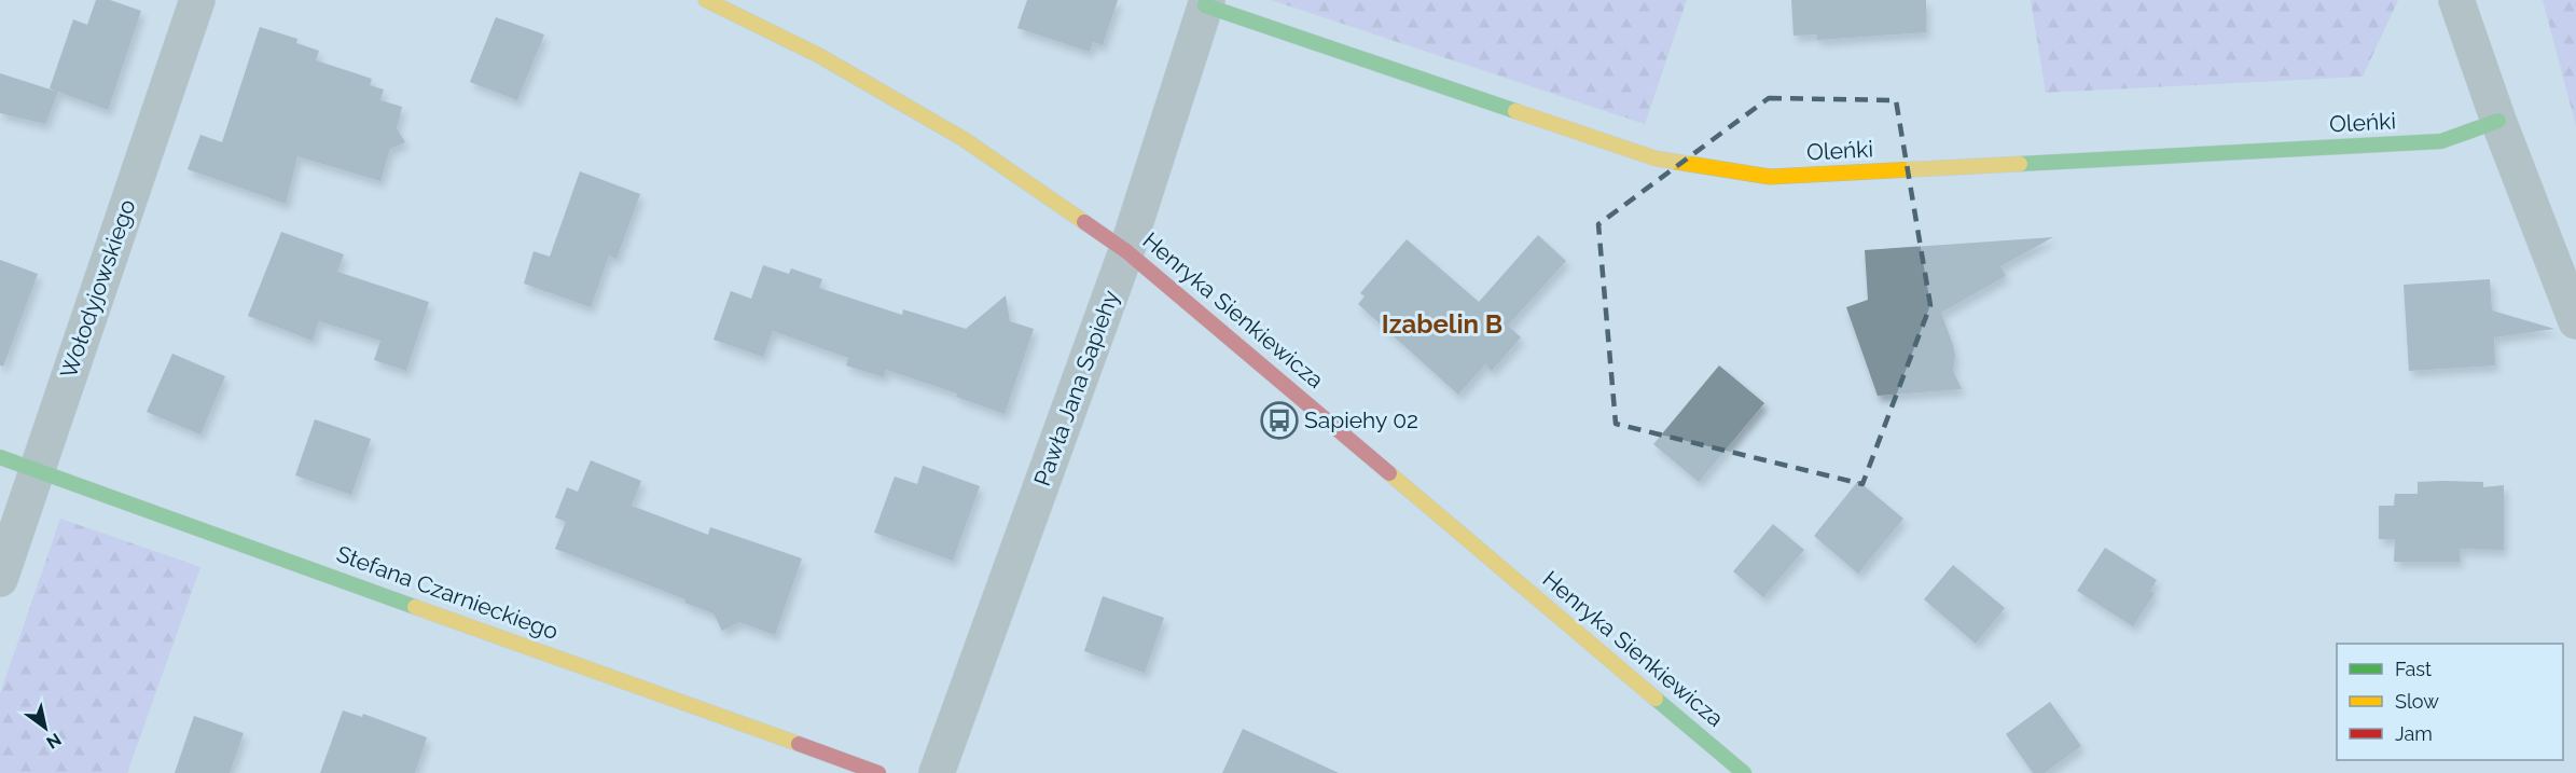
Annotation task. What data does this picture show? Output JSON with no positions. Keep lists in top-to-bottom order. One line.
{"streets":{"street":["Oleńki","Wołodyjowskiego","Henryka Sienkiewicza","Pawła Jana Sapiehy","Stefana Czarnieckiego"]},"crossings":[["Oleńki","Pawła Jana Sapiehy"],["Wołodyjowskiego","Stefana Czarnieckiego"],["Henryka Sienkiewicza","Pawła Jana Sapiehy"]],"districts":["Izabelin B"],"places":{"bus stop":["Sapiehy 02"]},"legend":["Fast","Slow","Jam"],"north":"bottom right"}
